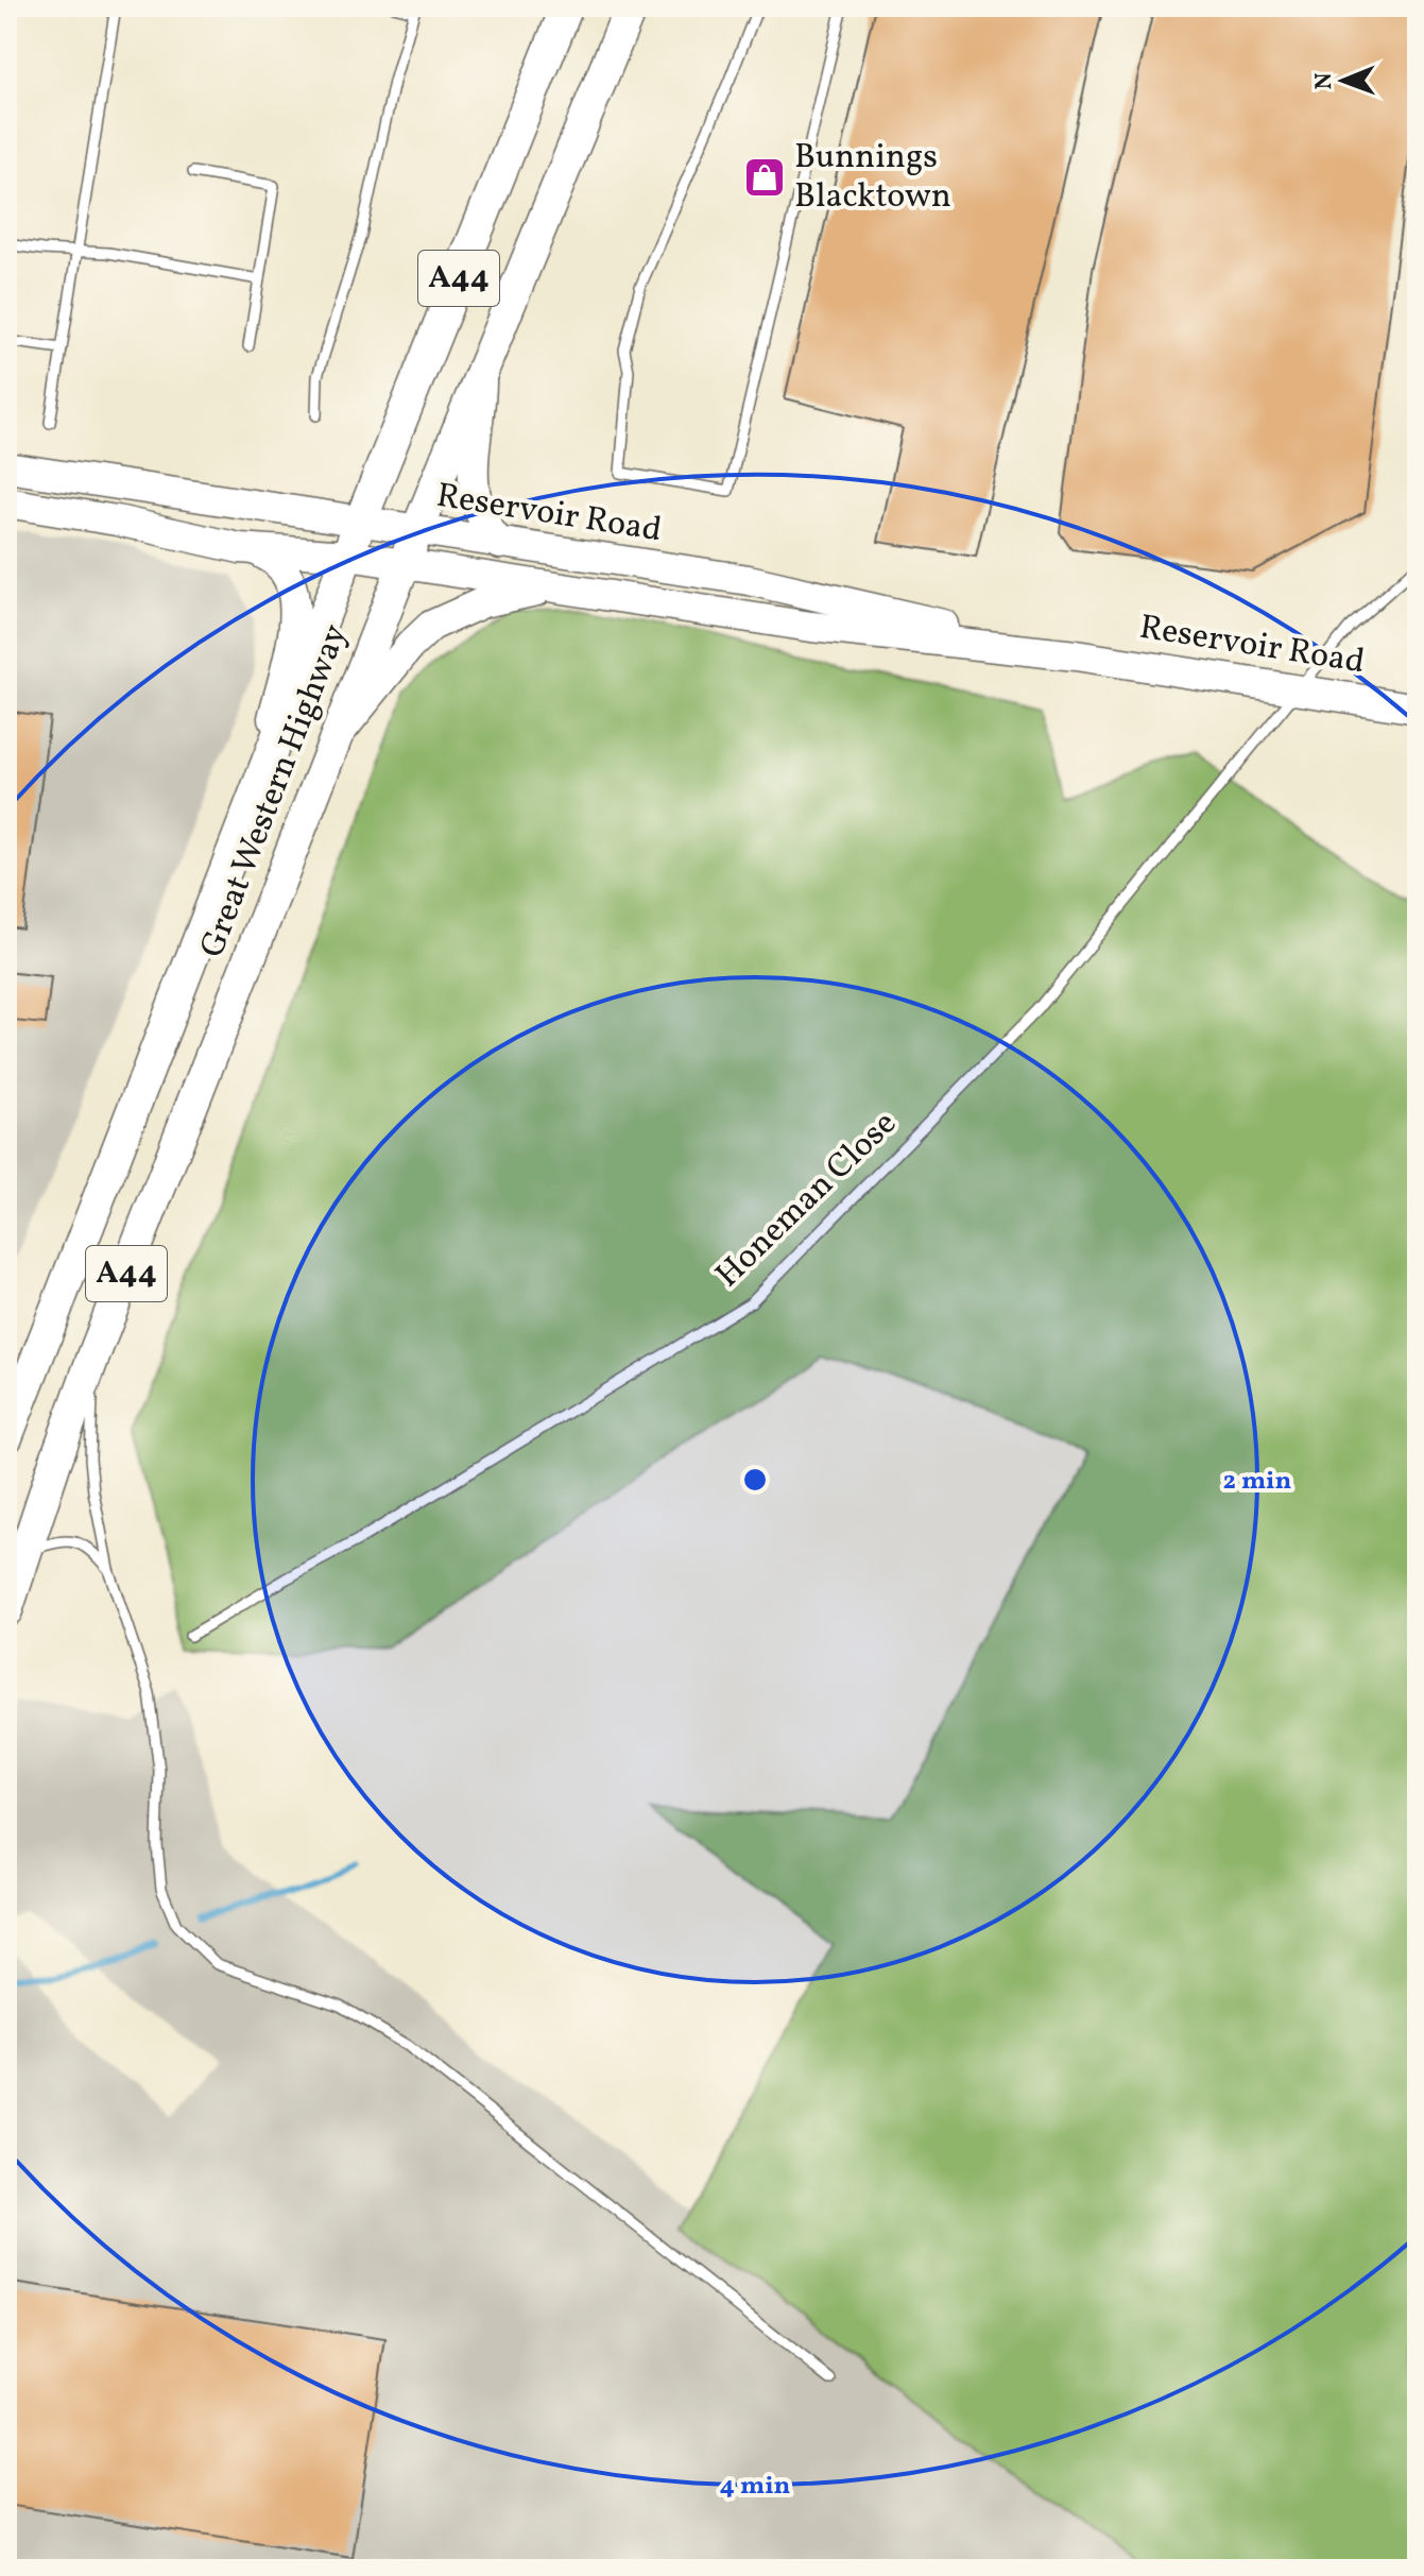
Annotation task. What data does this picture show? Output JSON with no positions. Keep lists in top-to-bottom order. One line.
{"streets":{"highway":["A44","Great Western Highway"],"main road":["Reservoir Road"],"lane":["Honeman Close"]},"crossings":[["Reservoir Road","Great Western Highway"],["Reservoir Road","Honeman Close"]],"places":{"shop":["Bunnings Blacktown"]},"north":"left","rings":["2 min","4 min"]}
